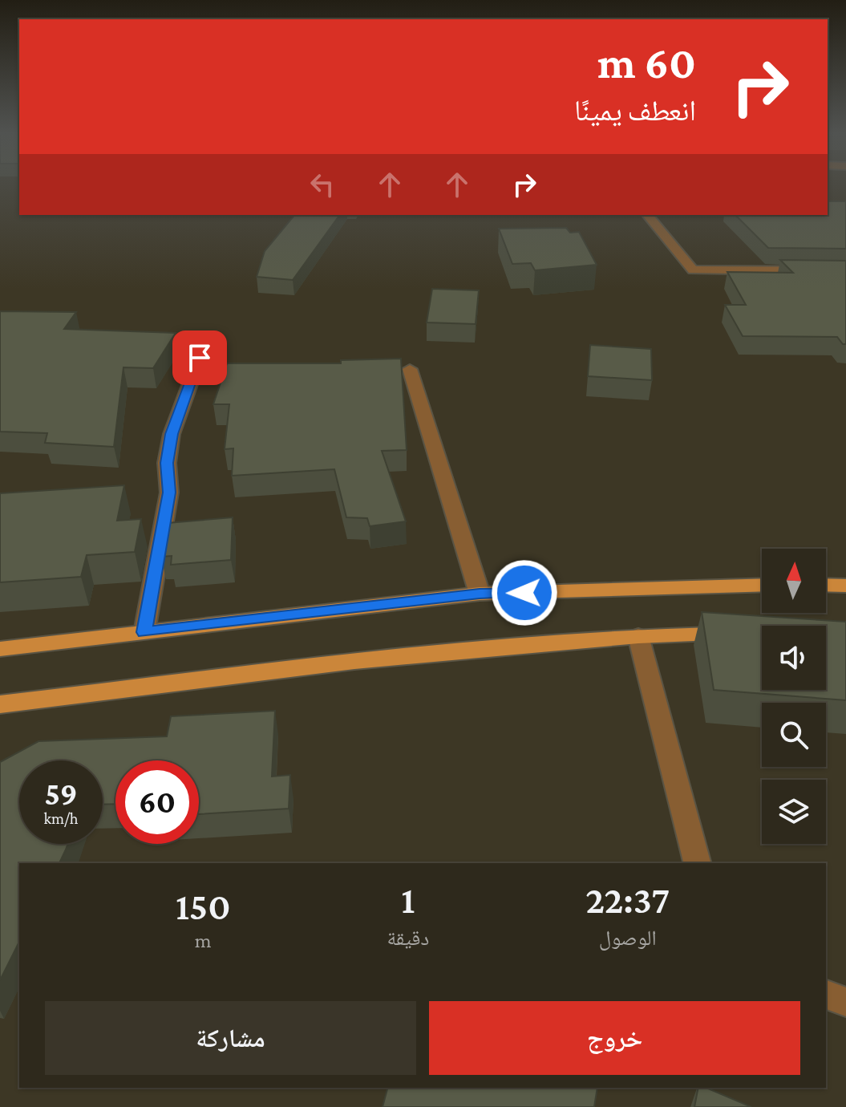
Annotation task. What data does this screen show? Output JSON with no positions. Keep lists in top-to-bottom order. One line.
{"north":"top","page":{"turn":["60 m","انعطف يمينًا"],"speed":"59 km/h","limit":"60","eta":["22:37","الوصول","1","دقيقة","150","m"],"buttons":["خروج","مشاركة"]}}
